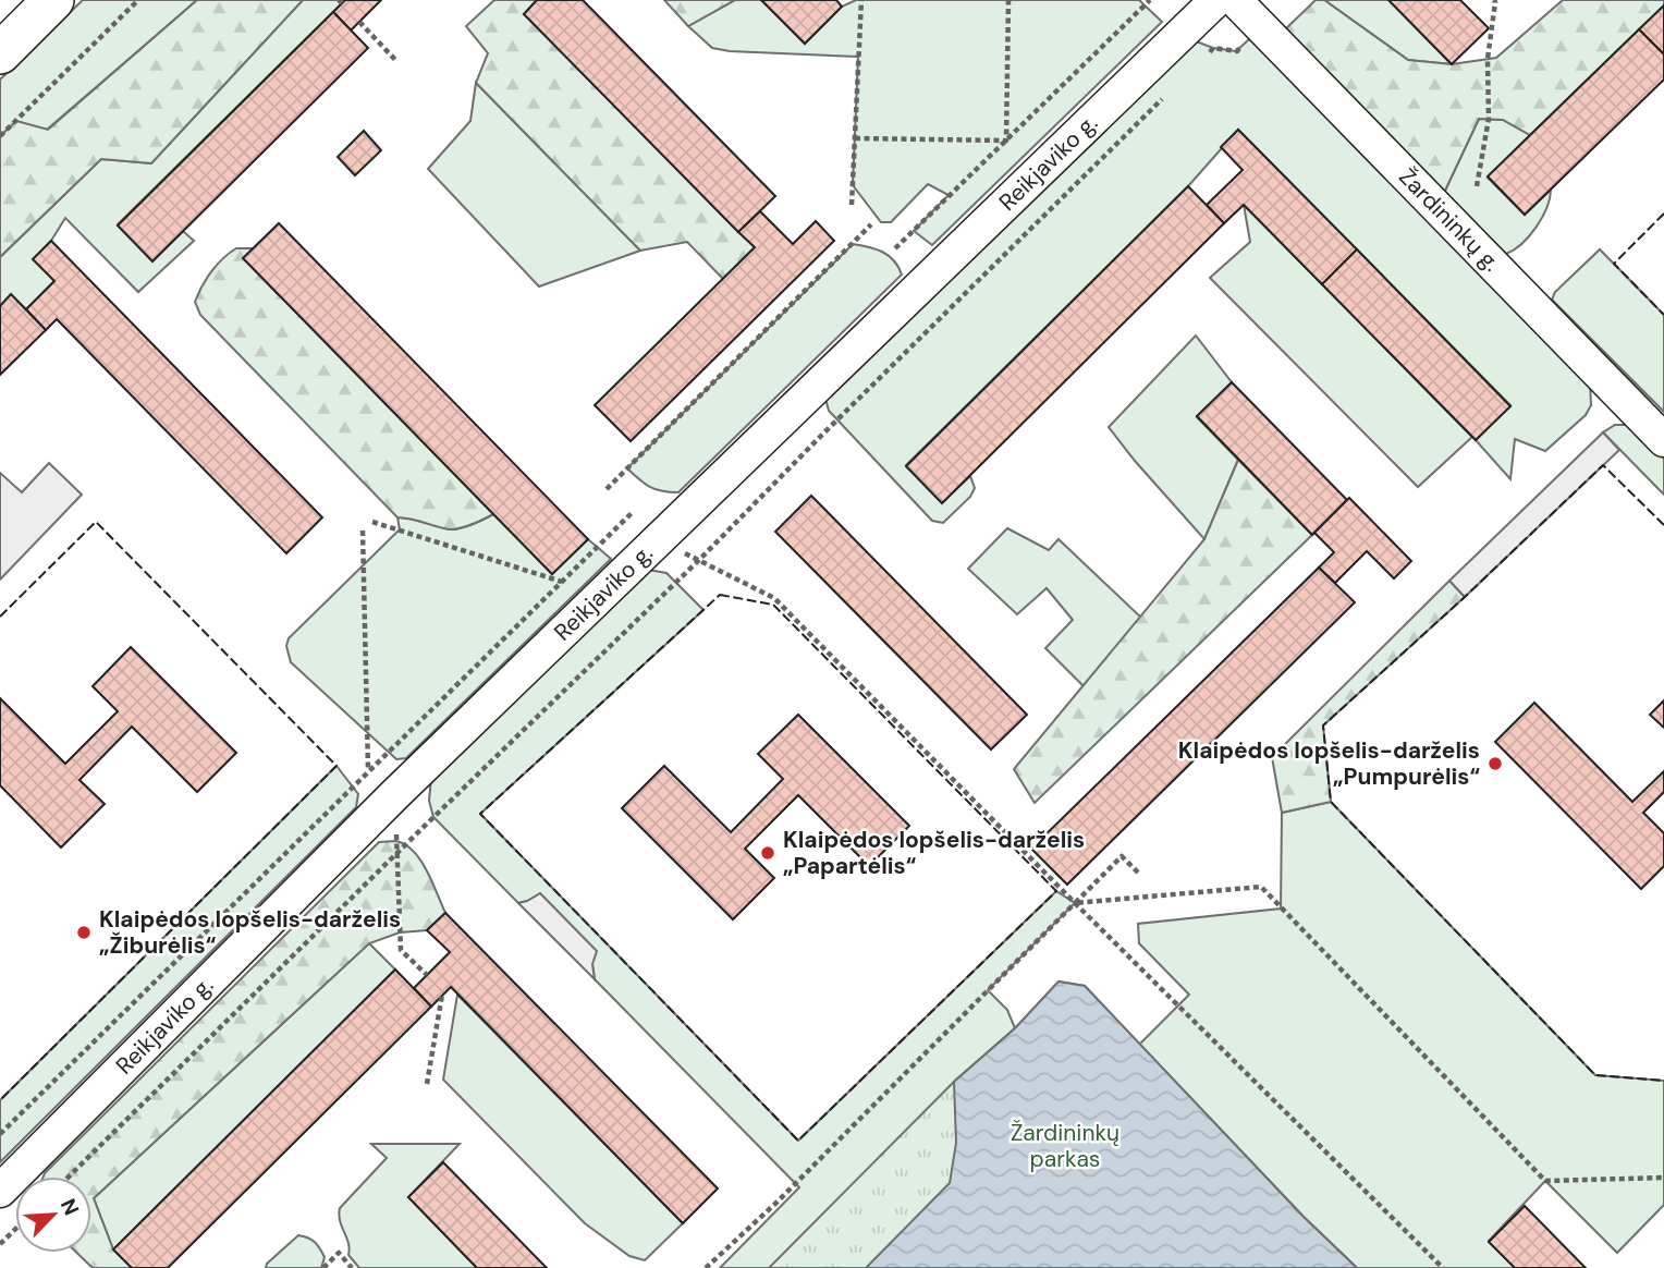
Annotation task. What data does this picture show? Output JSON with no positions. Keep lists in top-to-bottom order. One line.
{"streets":{"street":["Reikjaviko g.","Žardininkų g."]},"parks":["Žardininkų parkas"],"places":["Klaipėdos lopšelis-darželis „Pumpurėlis“","Klaipėdos lopšelis-darželis „Papartėlis“","Klaipėdos lopšelis-darželis „Žiburėlis“"],"north":"top right"}
